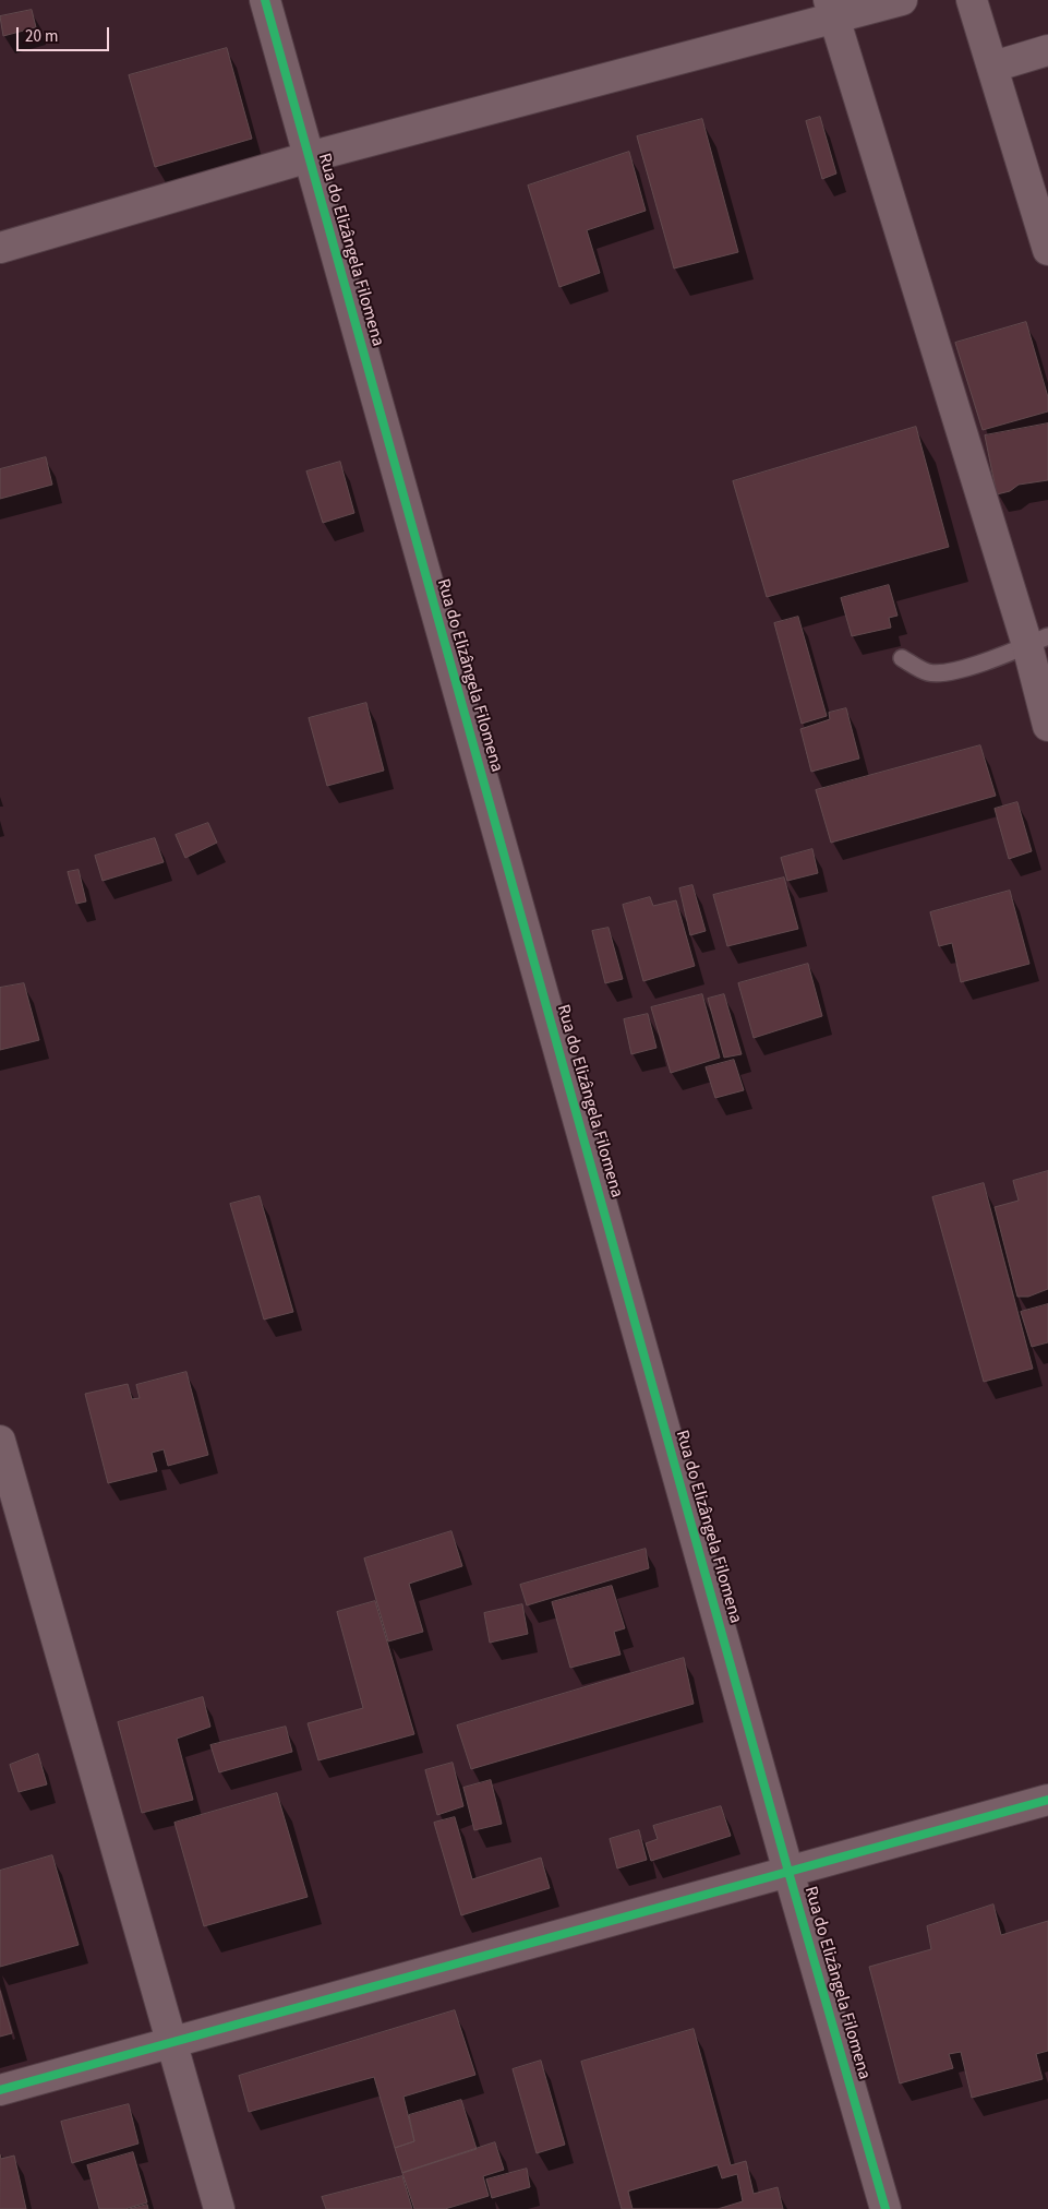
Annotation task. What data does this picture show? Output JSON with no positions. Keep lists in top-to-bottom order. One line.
{"streets":{"street":["Rua do Elizângela Filomena"]},"scale_bar":"20 m"}
